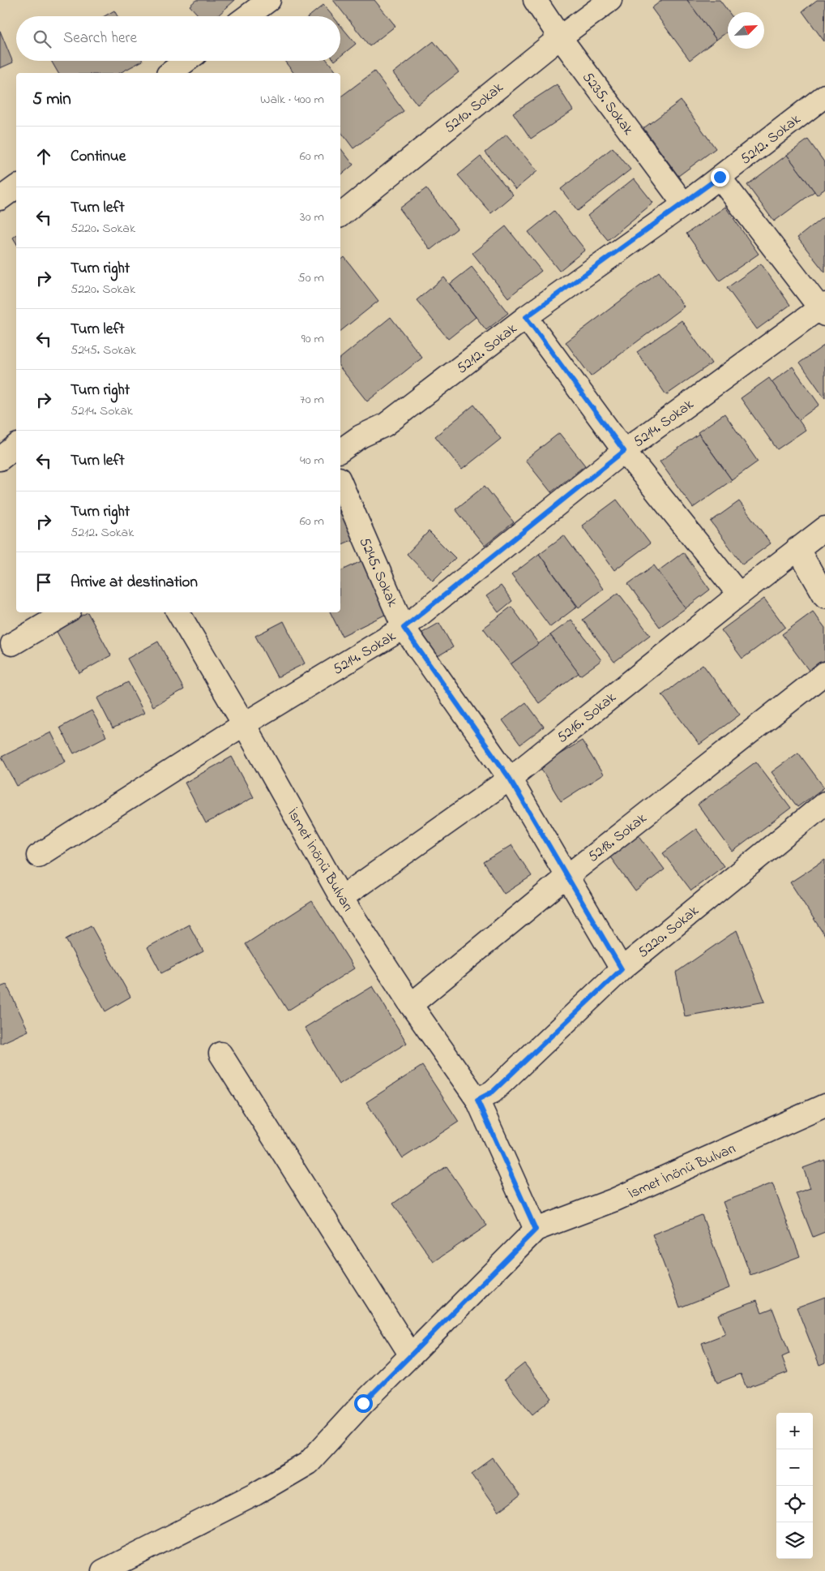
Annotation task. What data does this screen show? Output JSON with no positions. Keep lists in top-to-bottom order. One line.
{"streets":{"street":["5235. Sokak","5210. Sokak","5212. Sokak","5214. Sokak","5245. Sokak","5216. Sokak","5218. Sokak","İsmet İnönü Bulvarı","5220. Sokak"]},"crossings":[["5235. Sokak","5210. Sokak"],["5235. Sokak","5212. Sokak"],["5214. Sokak","5245. Sokak"],["5214. Sokak","İsmet İnönü Bulvarı"],["5245. Sokak","5216. Sokak"],["5245. Sokak","5218. Sokak"],["5245. Sokak","5220. Sokak"],["5216. Sokak","İsmet İnönü Bulvarı"],["5218. Sokak","İsmet İnönü Bulvarı"],["İsmet İnönü Bulvarı","5220. Sokak"]],"north":"top right","page":{"search":"Search here","heading":["5 min","Walk · 400 m"],"list":[["Continue","60 m"],["Turn left","5220. Sokak","30 m"],["Turn right","5220. Sokak","50 m"],["Turn left","5245. Sokak","90 m"],["Turn right","5214. Sokak","70 m"],["Turn left","40 m"],["Turn right","5212. Sokak","60 m"],"Arrive at destination"],"map_buttons":["+","−"]}}
